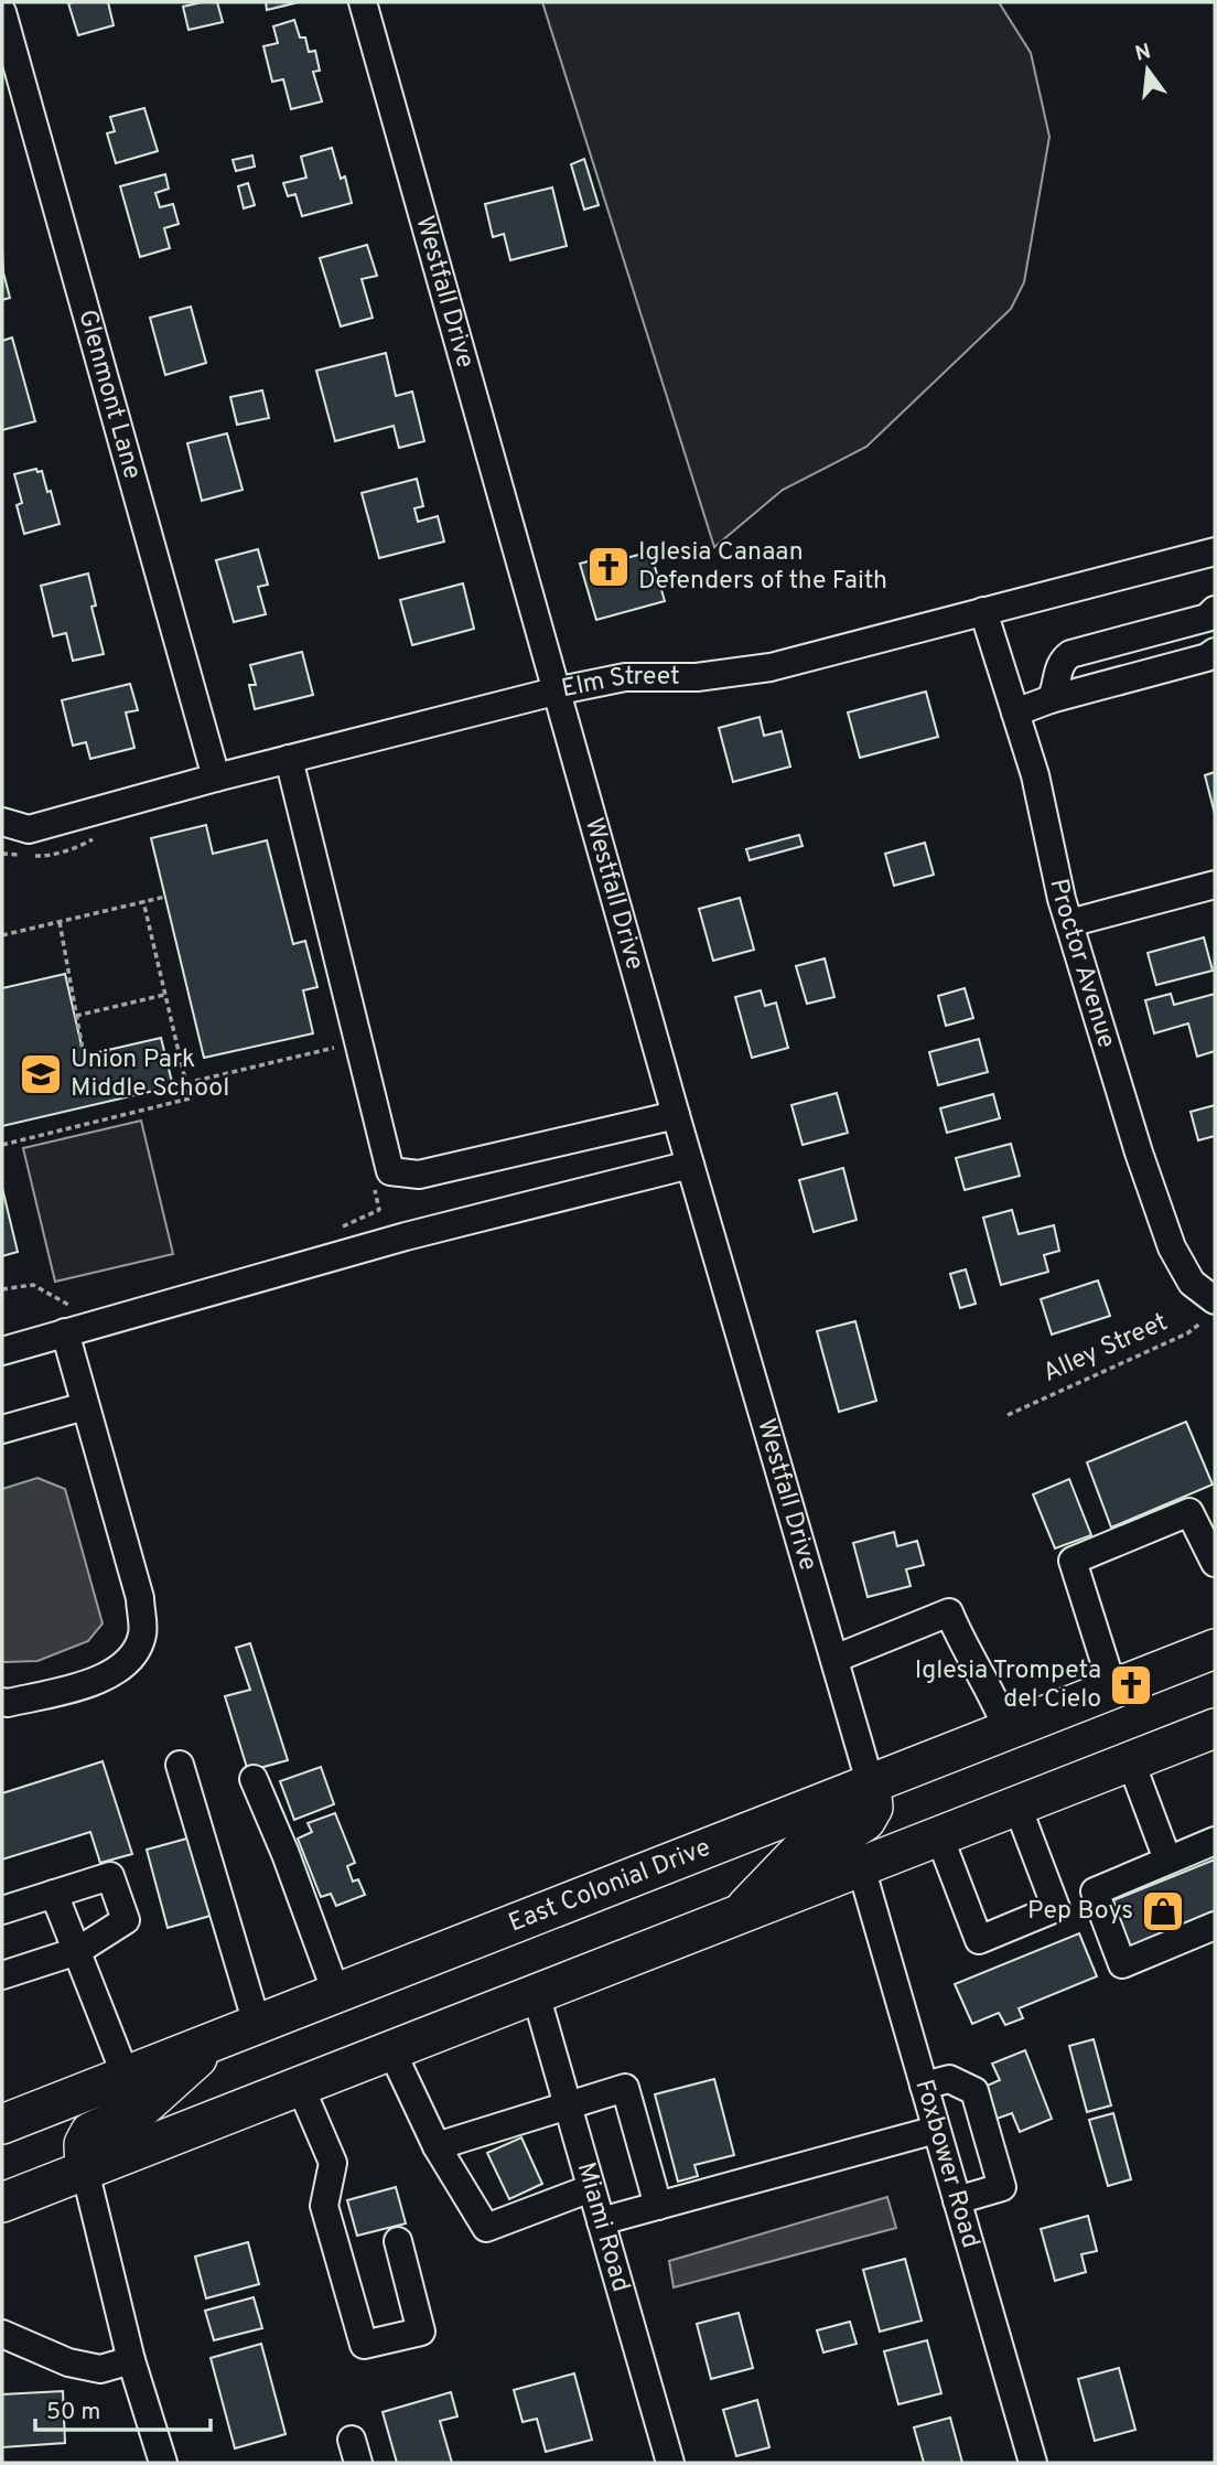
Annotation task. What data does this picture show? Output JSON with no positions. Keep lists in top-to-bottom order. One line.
{"streets":{"highway":["East Colonial Drive"],"street":["Westfall Drive","Glenmont Lane","Elm Street","Proctor Avenue","Foxbower Road","Miami Road"],"path":["Alley Street"]},"crossings":[["Westfall Drive","Elm Street"],["Westfall Drive","East Colonial Drive"],["Glenmont Lane","Elm Street"],["Elm Street","Proctor Avenue"],["Proctor Avenue","Alley Street"]],"places":{"church":["Iglesia Canaan Defenders of the Faith","Iglesia Trompeta del Cielo"],"school or university":["Union Park Middle School"],"shop":["Pep Boys"]},"scale_bar":"50 m","north":"top"}
